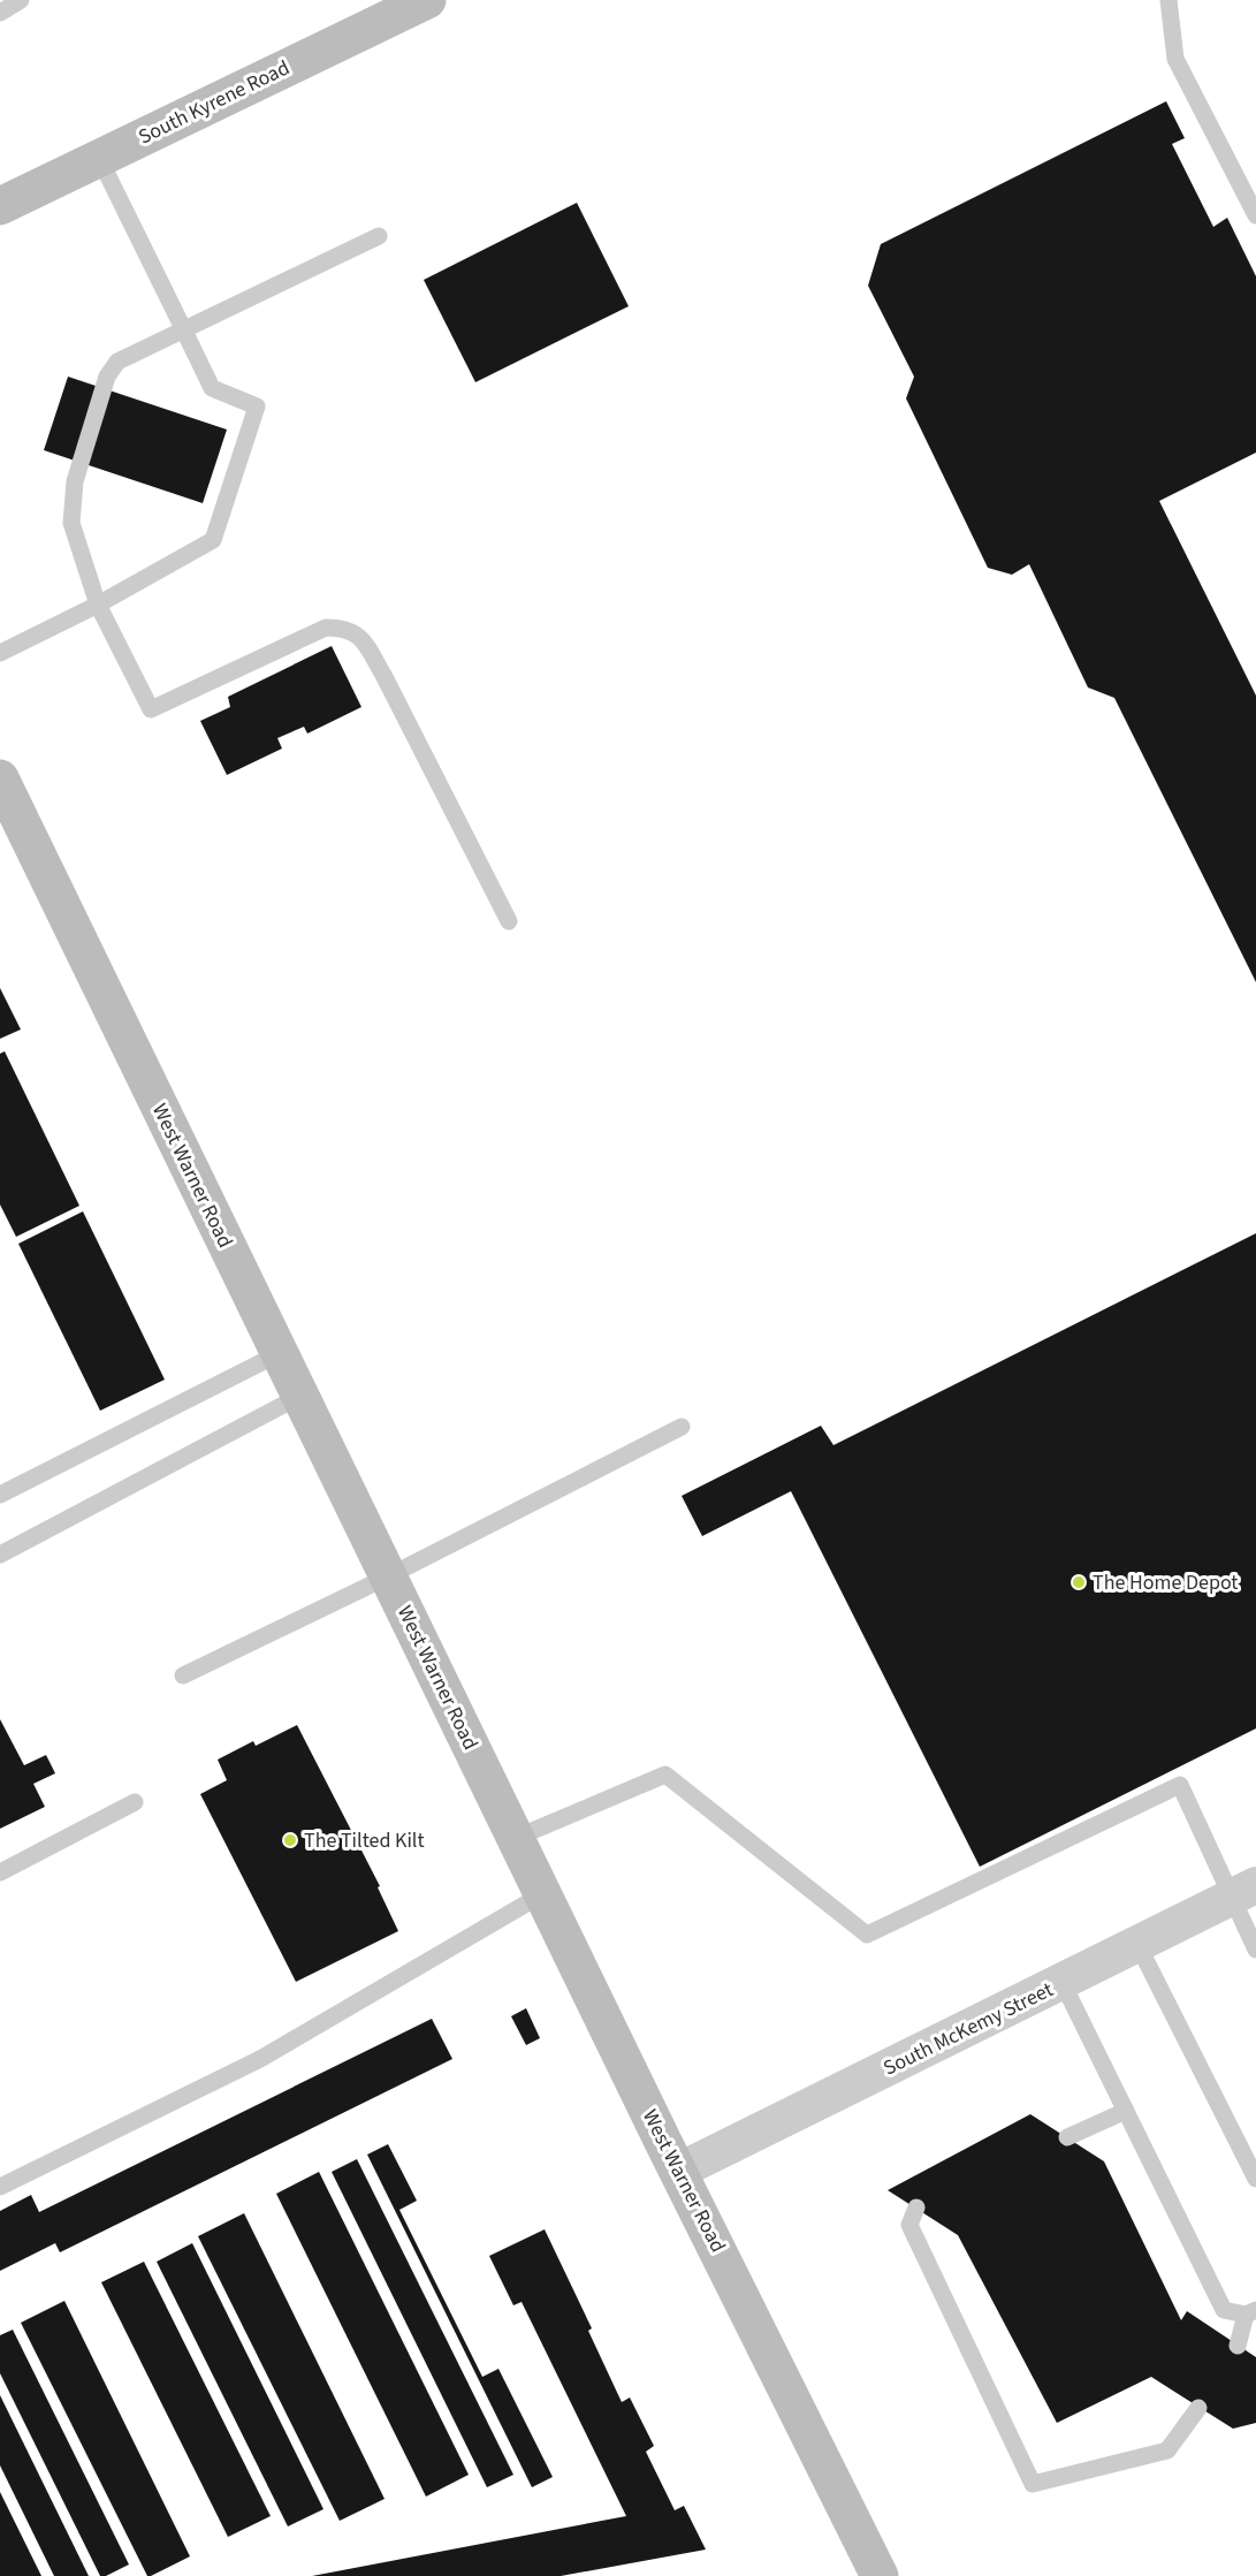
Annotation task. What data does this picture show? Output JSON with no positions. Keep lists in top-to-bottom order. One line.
{"streets":{"main road":["South Kyrene Road","West Warner Road"],"street":["South McKemy Street"]},"crossings":[["West Warner Road","South McKemy Street"]],"places":["The Home Depot","The Tilted Kilt"]}
